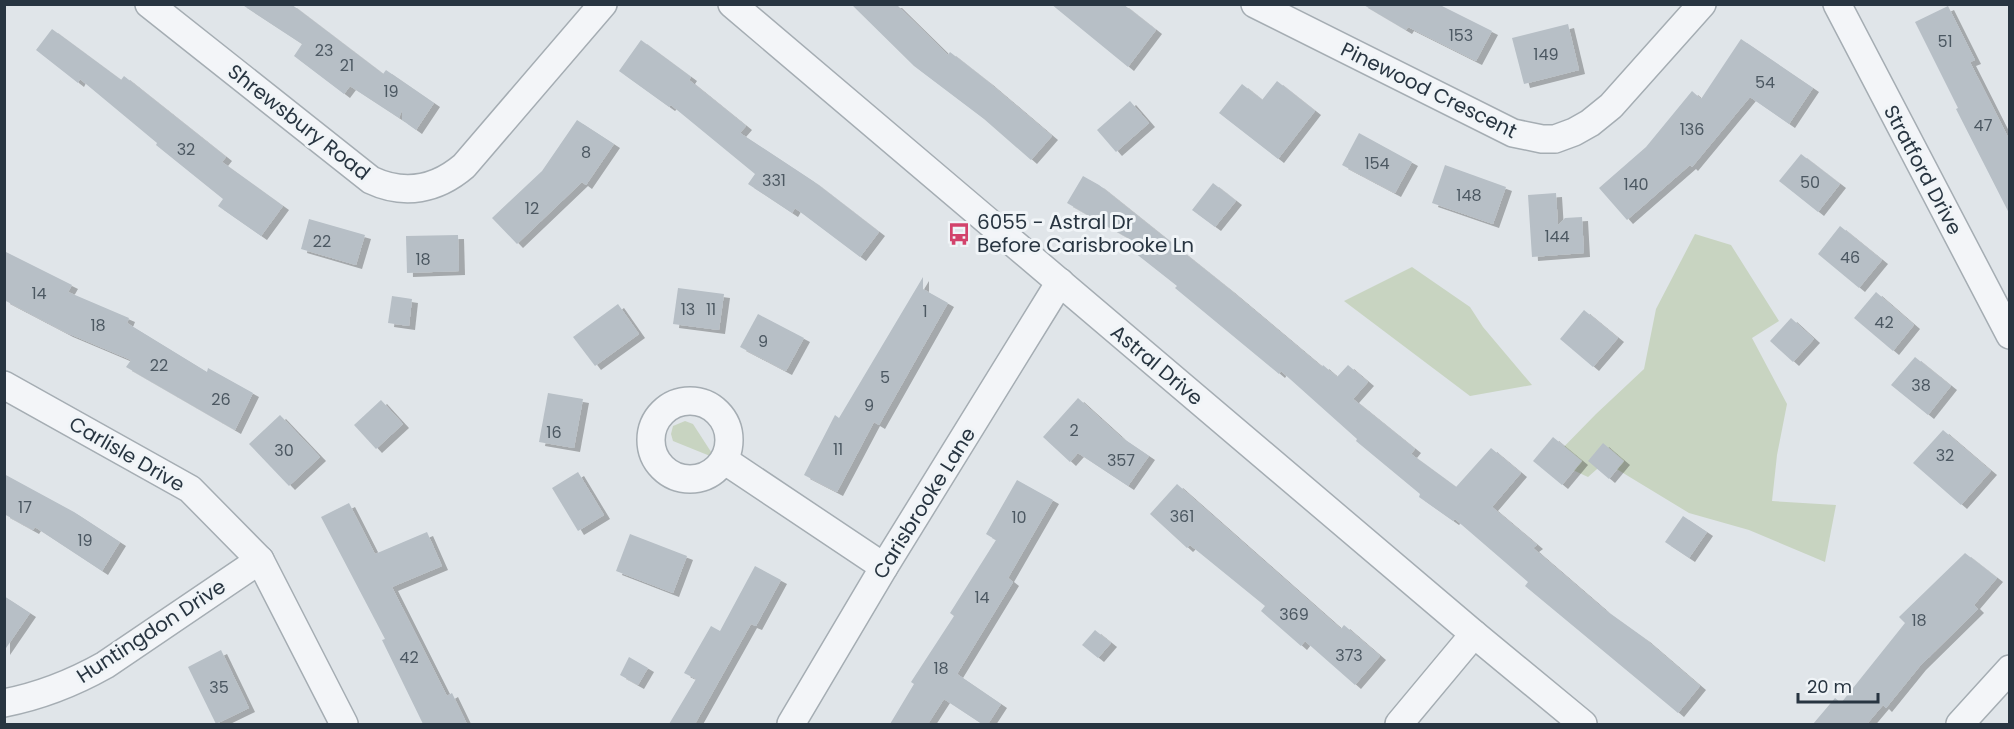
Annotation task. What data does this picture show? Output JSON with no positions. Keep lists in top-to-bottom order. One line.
{"streets":{"street":["Pinewood Crescent","Shrewsbury Road","Stratford Drive","Astral Drive","Carlisle Drive","Carisbrooke Lane","Huntingdon Drive"]},"crossings":[["Astral Drive","Carisbrooke Lane"],["Carlisle Drive","Huntingdon Drive"]],"places":{"bus stop":["6055 - Astral Dr Before Carisbrooke Ln"]},"house_numbers":["153","51","23","149","21","54","19","47","136","32","8","154","331","50","140","148","12","144","22","46","18","14","13","11","1","42","18","9","22","5","38","26","9","2","16","11","30","32","357","17","361","10","19","14","369","18","373","42","18","35"],"scale_bar":"20 m"}
